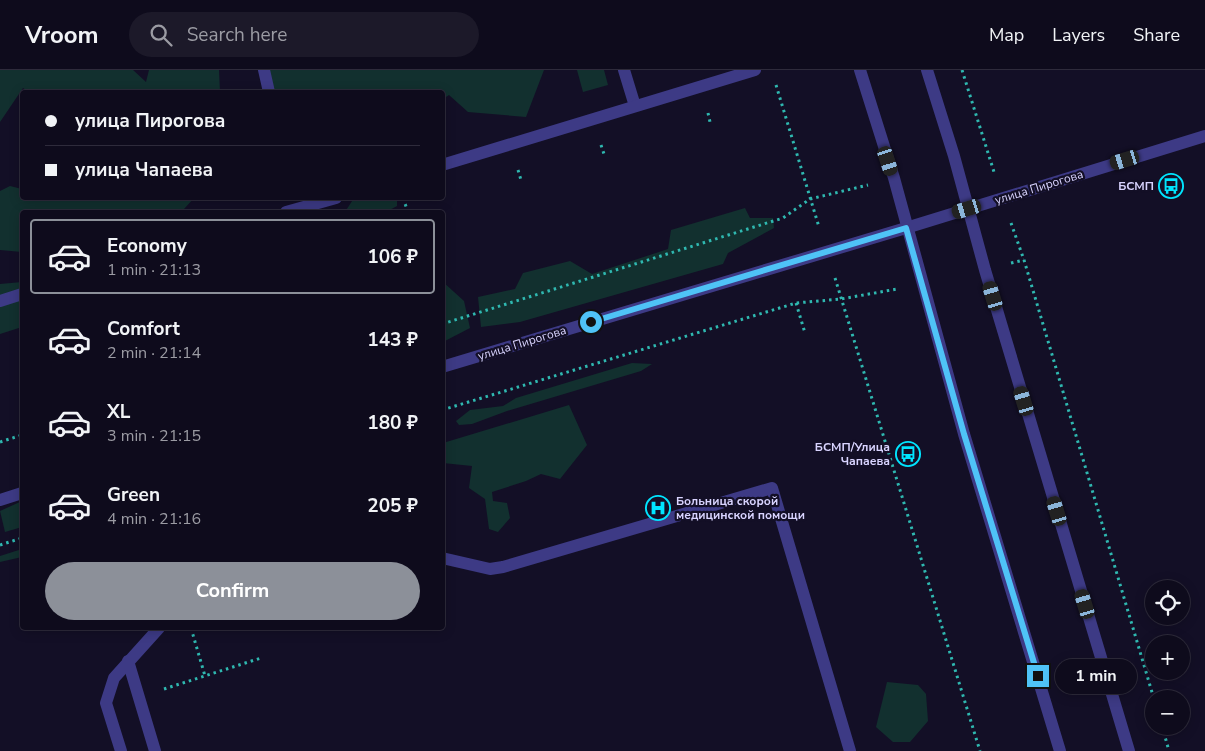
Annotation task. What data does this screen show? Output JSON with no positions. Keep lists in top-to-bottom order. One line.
{"streets":{"street":["улица Пирогова"]},"places":{"bus stop":["БСМП","БСМП/Улица Чапаева"],"hospital":["Больница скорой медицинской помощи"]},"page":{"header":"Vroom","search":"Search here","nav":["Map","Layers","Share"],"banner":["улица Пирогова","улица Чапаева"],"list":[{"name":"Economy","note":"1 min · 21:13","value":"106 ₽"},{"name":"Comfort","note":"2 min · 21:14","value":"143 ₽"},{"name":"XL","note":"3 min · 21:15","value":"180 ₽"},{"name":"Green","note":"4 min · 21:16","value":"205 ₽"}],"buttons":"Confirm","map_buttons":["+","−"],"bubble":"1 min"}}
